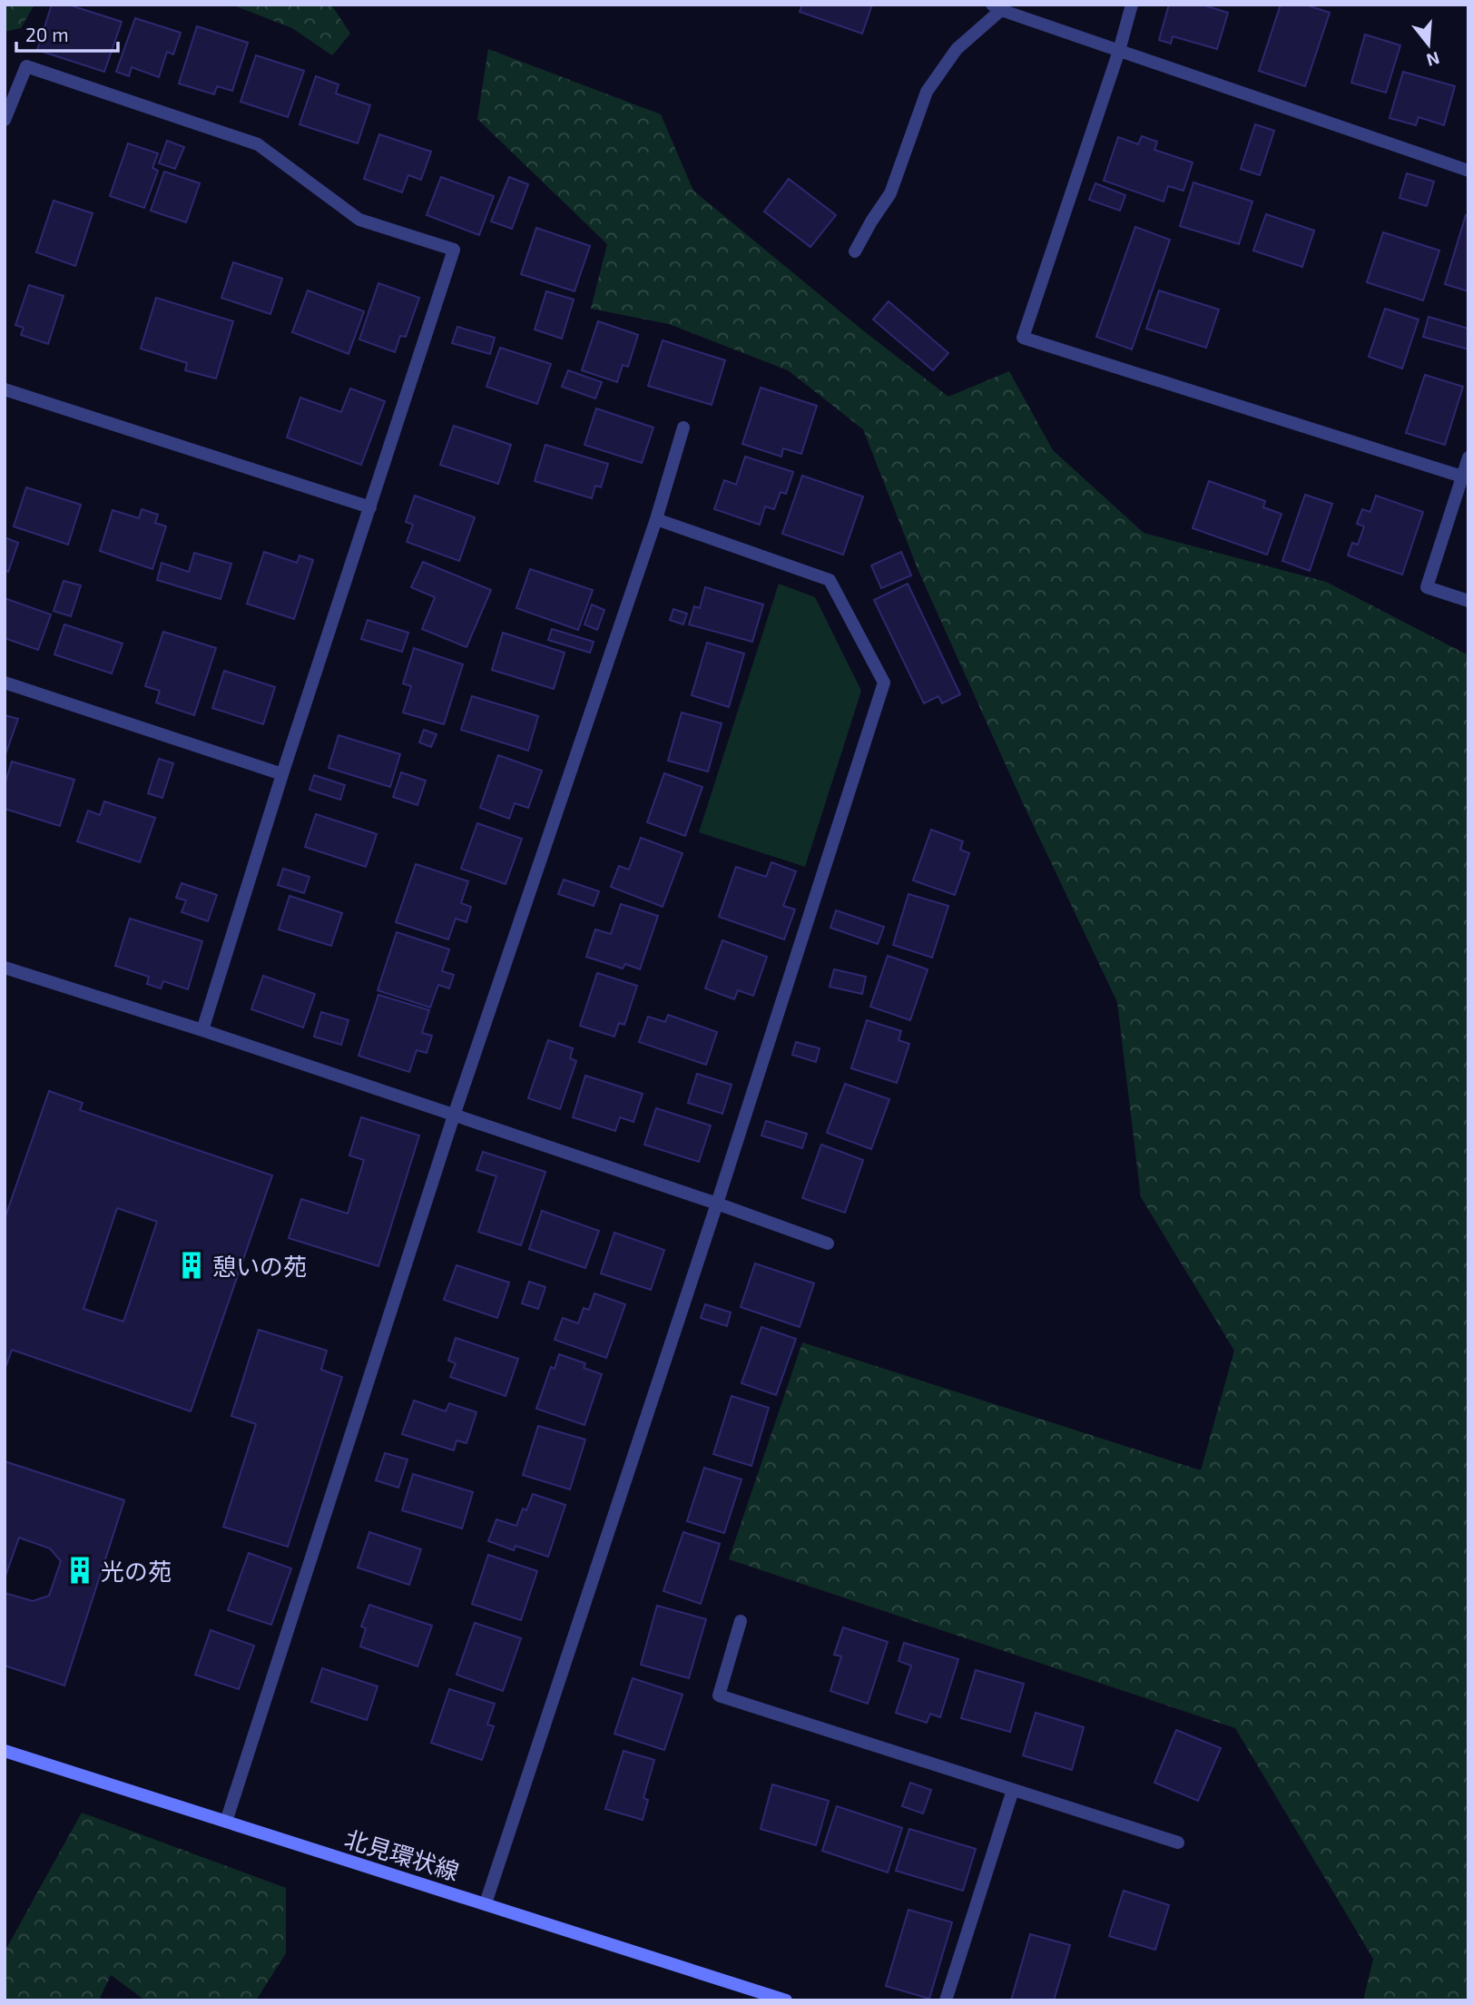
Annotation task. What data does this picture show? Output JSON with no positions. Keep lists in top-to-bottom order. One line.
{"streets":{"main road":["北見環状線"]},"places":{"building":["憩いの苑","光の苑"]},"scale_bar":"20 m","north":"bottom"}
